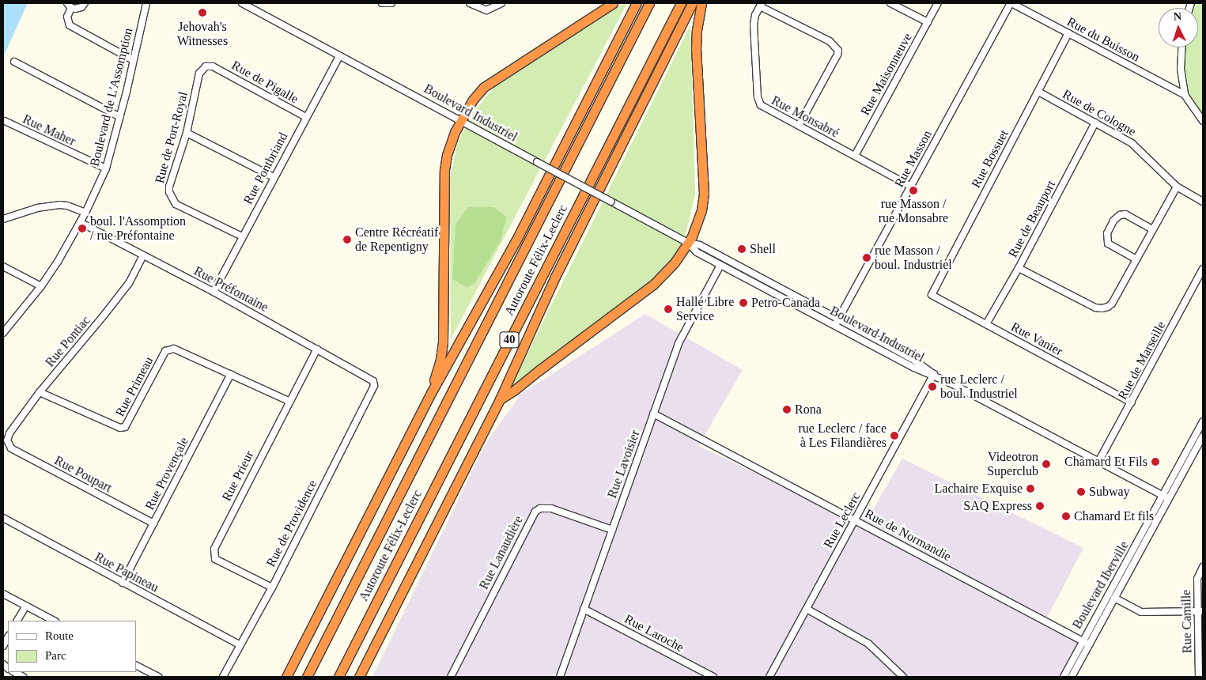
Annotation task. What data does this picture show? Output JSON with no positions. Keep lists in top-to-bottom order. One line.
{"streets":{"highway":["Autoroute Félix-Leclerc","40"],"street":["Rue du Buisson","Rue Maisonneuve","Rue de Pigalle","Boulevard de L'Assomption","Boulevard Industriel","Rue de Cologne","Rue Monsabré","Rue Maher","Rue de Port-Royal","Rue Masson","Rue Bossuet","Rue Pontbriand","Rue de Beauport","Rue Préfontaine","Rue Vanier","Rue Pontiac","Rue de Marseille","Rue Primeau","Rue Lavoisier","Rue Provençale","Rue Poupart","Rue Prieur","Rue Leclerc","Rue de Providence","Rue de Normandie","Rue Lanaudière","Rue Papineau","Boulevard Iberville","Rue Camille","Rue Laroche"]},"crossings":[["Rue du Buisson","Rue Masson"],["Rue du Buisson","Rue Bossuet"],["Rue Maisonneuve","Rue Monsabré"],["Rue de Pigalle","Rue de Port-Royal"],["Rue de Pigalle","Rue Pontbriand"],["Boulevard de L'Assomption","Rue Maher"],["Boulevard de L'Assomption","Rue Préfontaine"],["Boulevard Industriel","Rue Masson"],["Boulevard Industriel","Rue Pontbriand"],["Boulevard Industriel","Rue de Marseille"],["Boulevard Industriel","Rue Lavoisier"],["Boulevard Industriel","Rue Leclerc"],["Boulevard Industriel","Boulevard Iberville"],["Rue de Cologne","Rue Bossuet"],["Rue de Cologne","Rue de Beauport"],["Rue Monsabré","Rue Masson"],["Rue de Port-Royal","Rue Pontbriand"],["Rue Bossuet","Rue Vanier"],["Rue Pontbriand","Rue Préfontaine"],["Rue de Beauport","Rue Vanier"],["Rue Préfontaine","Rue Pontiac"],["Rue Préfontaine","Rue Prieur"],["Rue Préfontaine","Rue de Providence"],["Rue Vanier","Rue de Marseille"],["Rue Pontiac","Rue Primeau"],["Rue Pontiac","Rue Poupart"],["Rue Primeau","Rue Provençale"],["Rue Primeau","Rue Prieur"],["Rue Lavoisier","Rue de Normandie"],["Rue Lavoisier","Rue Lanaudière"],["Rue Lavoisier","Rue Laroche"],["Rue Provençale","Rue Poupart"],["Rue Provençale","Rue Papineau"],["Rue Prieur","Rue de Providence"],["Rue Leclerc","Rue de Normandie"],["Rue de Providence","Rue Papineau"],["Rue de Normandie","Boulevard Iberville"]],"places":["Jehovah's Witnesses","rue Masson / rue Monsabre","boul. l'Assomption / rue Préfontaine","Centre Récréatif de Repentigny","Shell","rue Masson / boul. Industriel","Petro-Canada","Hallé Libre Service","rue Leclerc / boul. Industriel","Rona","rue Leclerc / face à Les Filandières","Chamard Et Fils","Videotron Superclub","Lachaire Exquise","Subway","SAQ Express","Chamard Et fils"],"legend":["Route","Parc"],"north":"top"}
